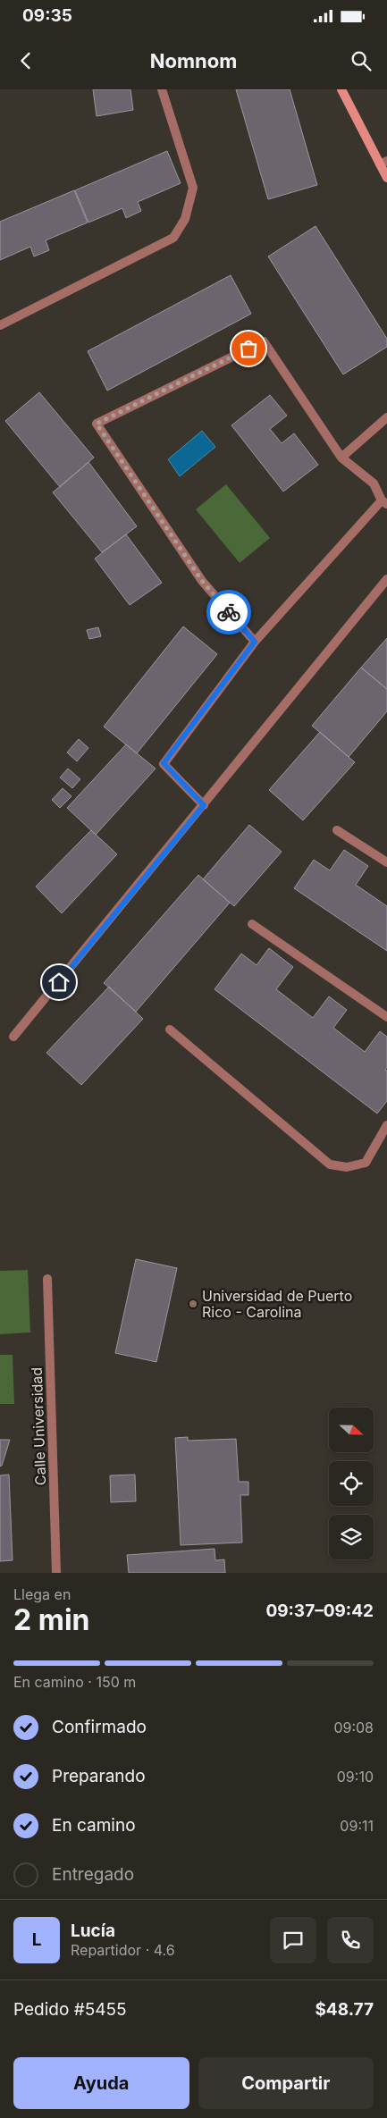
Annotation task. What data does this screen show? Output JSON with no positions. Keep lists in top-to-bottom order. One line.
{"streets":{"street":["Calle Universidad"]},"places":["Universidad de Puerto Rico - Carolina"],"north":"right","page":{"status":"09:35","header":"Nomnom","heading":["2 min","Llega en","09:37–09:42"],"panel":["Lucía","Repartidor · 4.6","Pedido #5455","$48.77"],"bar":"En camino · 150 m","list":[["Confirmado","09:08"],["Preparando","09:10"],["En camino","09:11"],"Entregado"],"round":"L","buttons":["Ayuda","Compartir"]}}
